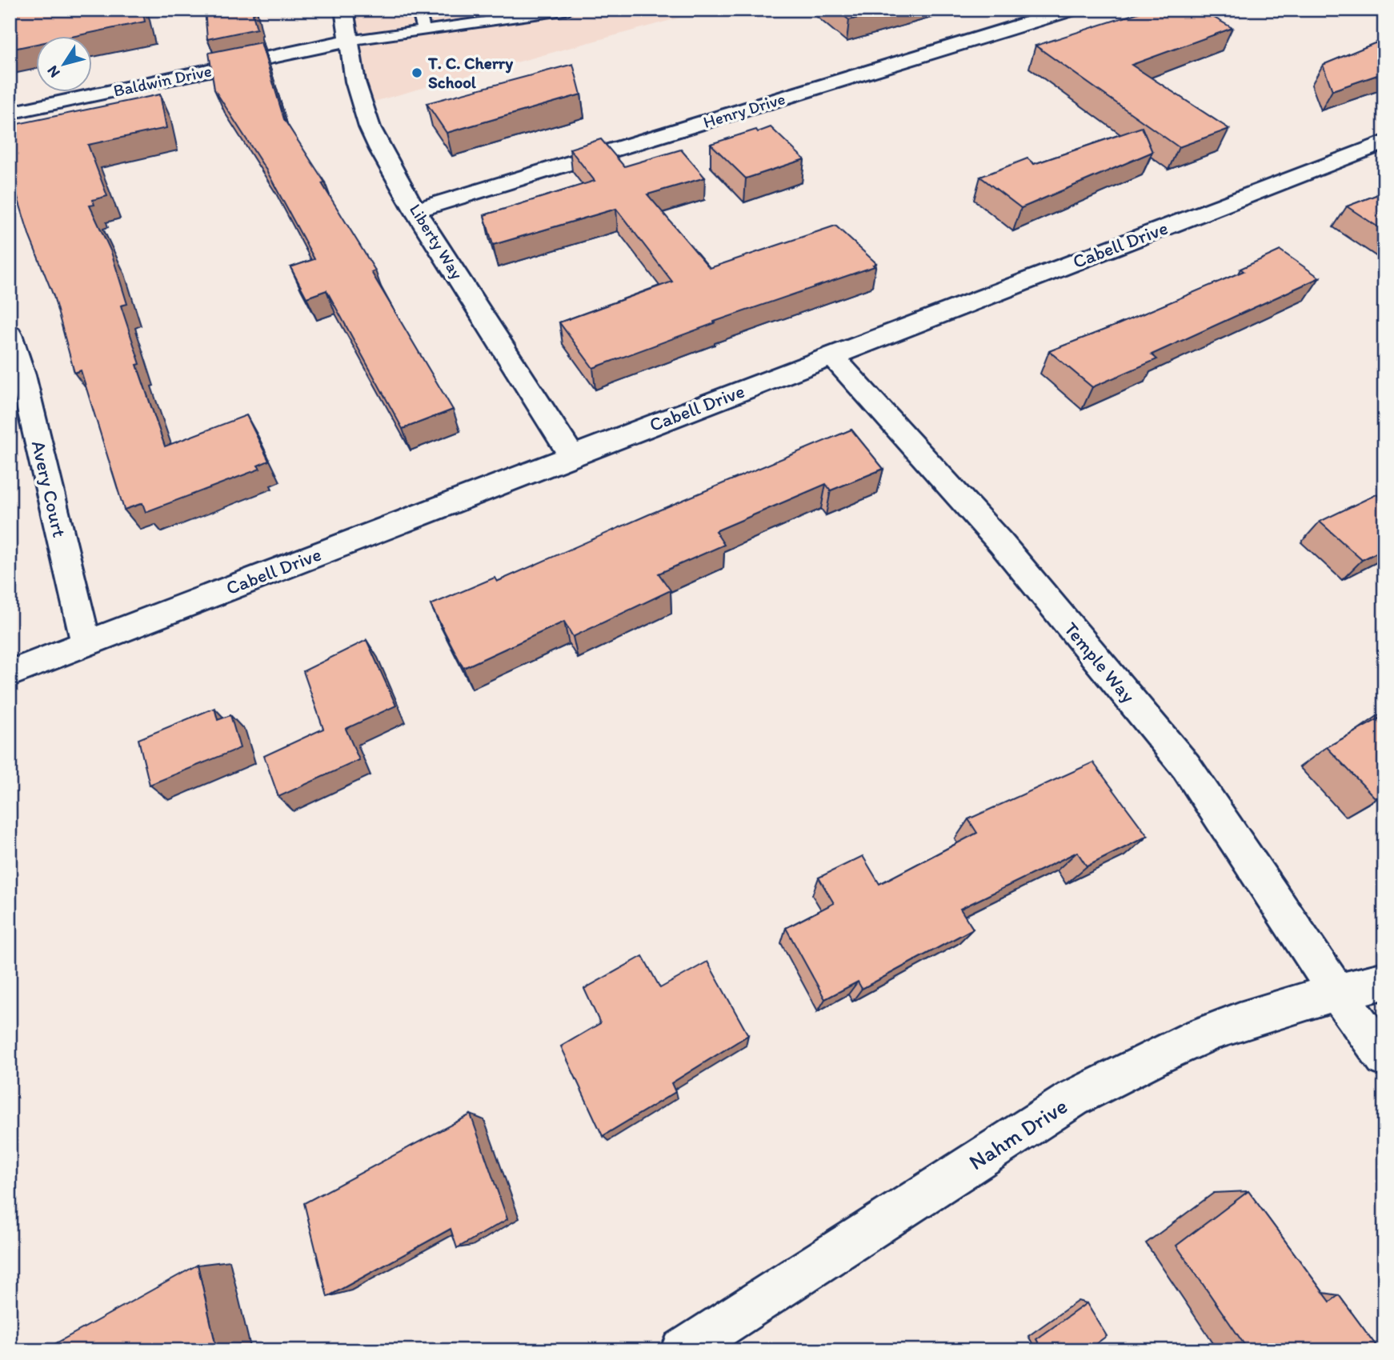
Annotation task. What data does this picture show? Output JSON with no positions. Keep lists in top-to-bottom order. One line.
{"streets":{"street":["Baldwin Drive","Henry Drive","Liberty Way","Cabell Drive","Avery Court","Temple Way","Nahm Drive"]},"crossings":[["Baldwin Drive","Liberty Way"],["Henry Drive","Liberty Way"],["Liberty Way","Cabell Drive"],["Cabell Drive","Avery Court"],["Cabell Drive","Temple Way"],["Temple Way","Nahm Drive"]],"places":["T. C. Cherry School"],"north":"bottom left"}
